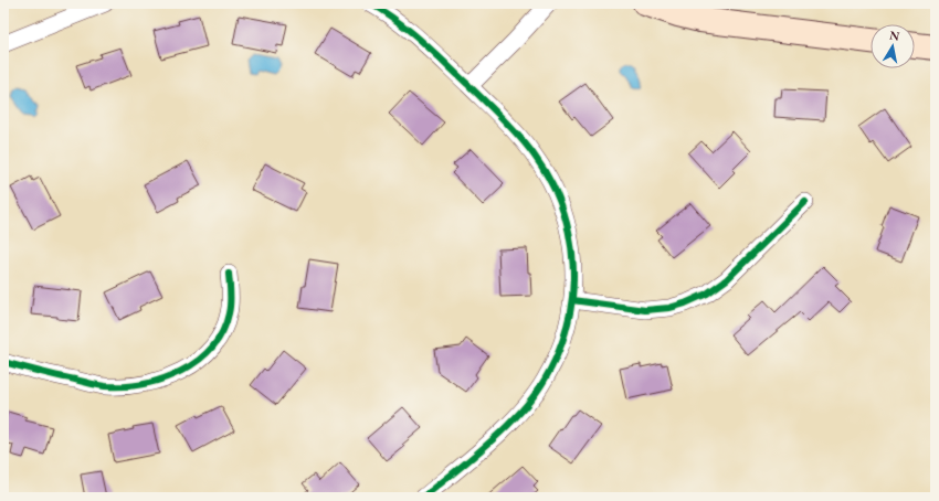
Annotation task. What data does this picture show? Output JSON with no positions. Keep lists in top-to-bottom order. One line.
{"north":"top"}
